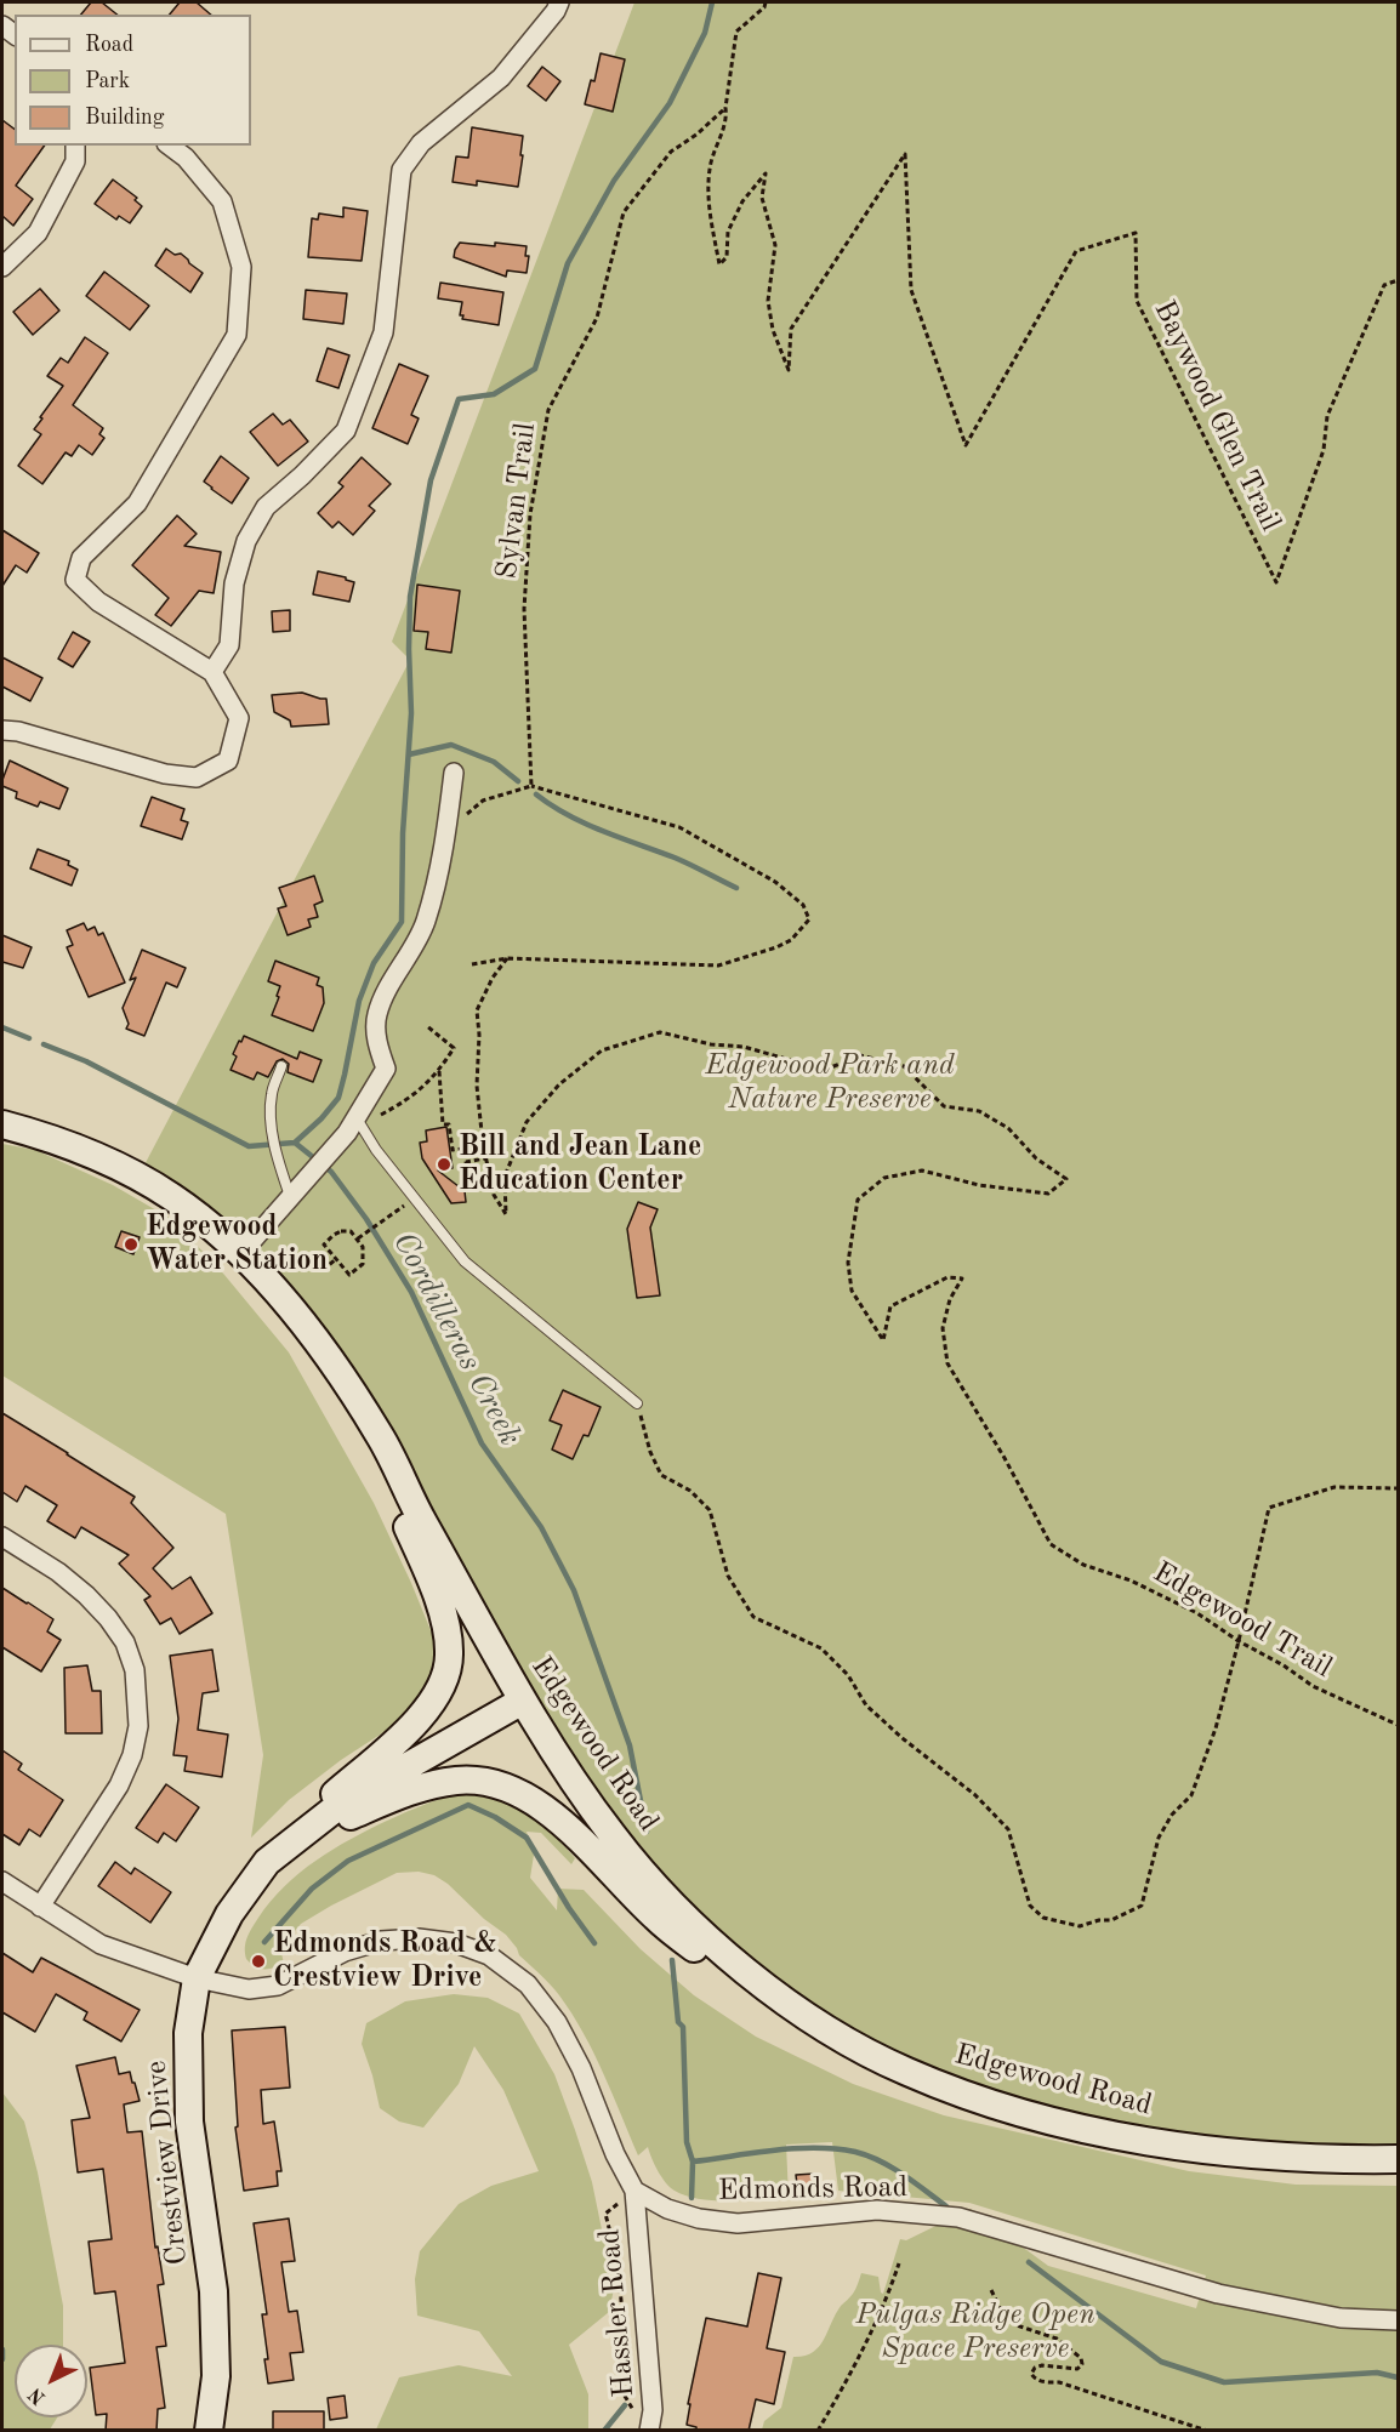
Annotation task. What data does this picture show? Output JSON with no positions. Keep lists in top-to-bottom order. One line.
{"streets":{"main road":["Edgewood Road","Crestview Drive"],"street":["Edmonds Road","Hassler Road"],"path":["Baywood Glen Trail","Sylvan Trail","Edgewood Trail"]},"crossings":[["Baywood Glen Trail","Sylvan Trail"],["Edgewood Road","Crestview Drive"],["Edmonds Road","Hassler Road"]],"water":["Cordilleras Creek"],"parks":["Edgewood Park and Nature Preserve","Pulgas Ridge Open Space Preserve"],"places":["Bill and Jean Lane Education Center","Edgewood Water Station","Edmonds Road & Crestview Drive"],"legend":["Road","Park","Building"],"north":"bottom left"}
